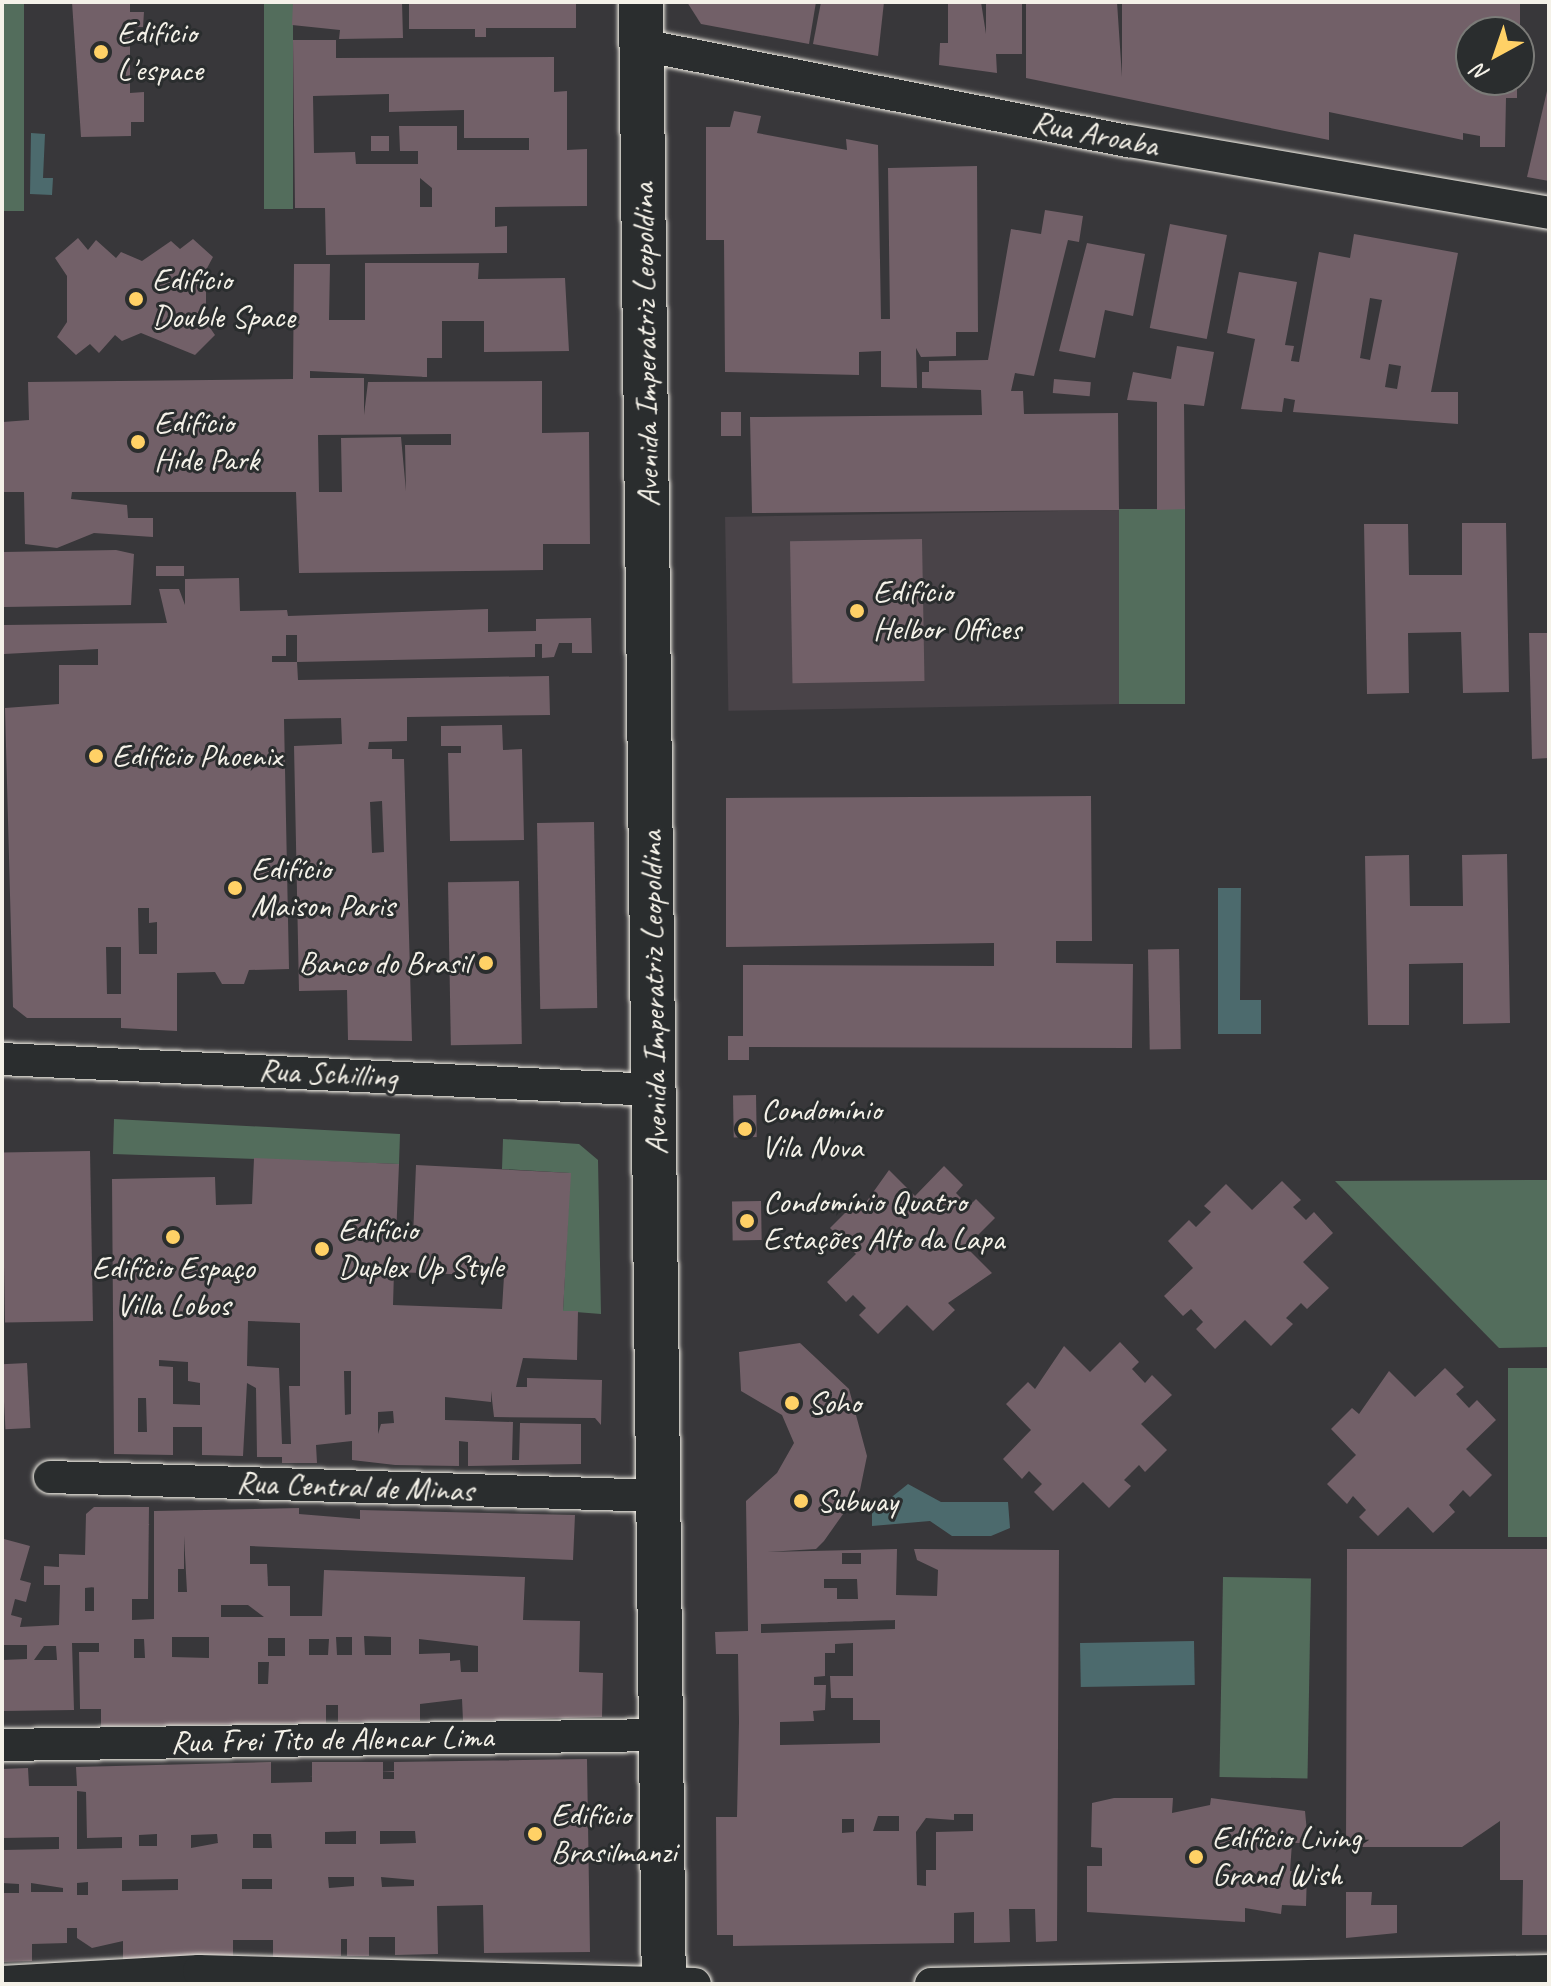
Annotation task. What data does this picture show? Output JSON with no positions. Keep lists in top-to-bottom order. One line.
{"streets":{"main road":["Avenida Imperatriz Leopoldina"],"street":["Rua Aroaba","Rua Schilling","Rua Central de Minas","Rua Frei Tito de Alencar Lima"]},"crossings":[["Rua Aroaba","Avenida Imperatriz Leopoldina"],["Avenida Imperatriz Leopoldina","Rua Schilling"],["Avenida Imperatriz Leopoldina","Rua Central de Minas"],["Avenida Imperatriz Leopoldina","Rua Frei Tito de Alencar Lima"]],"places":["Edifício L'espace","Edifício Double Space","Edifício Hide Park","Edifício Helbor Offices","Edifício Phoenix","Edifício Maison Paris","Banco do Brasil","Condomínio Vila Nova","Condomínio Quatro Estações Alto da Lapa","Edifício Espaço Villa Lobos","Edifício Duplex Up Style","Soho","Subway","Edifício Brasilmanzi","Edifício Living Grand Wish"],"north":"bottom left"}
